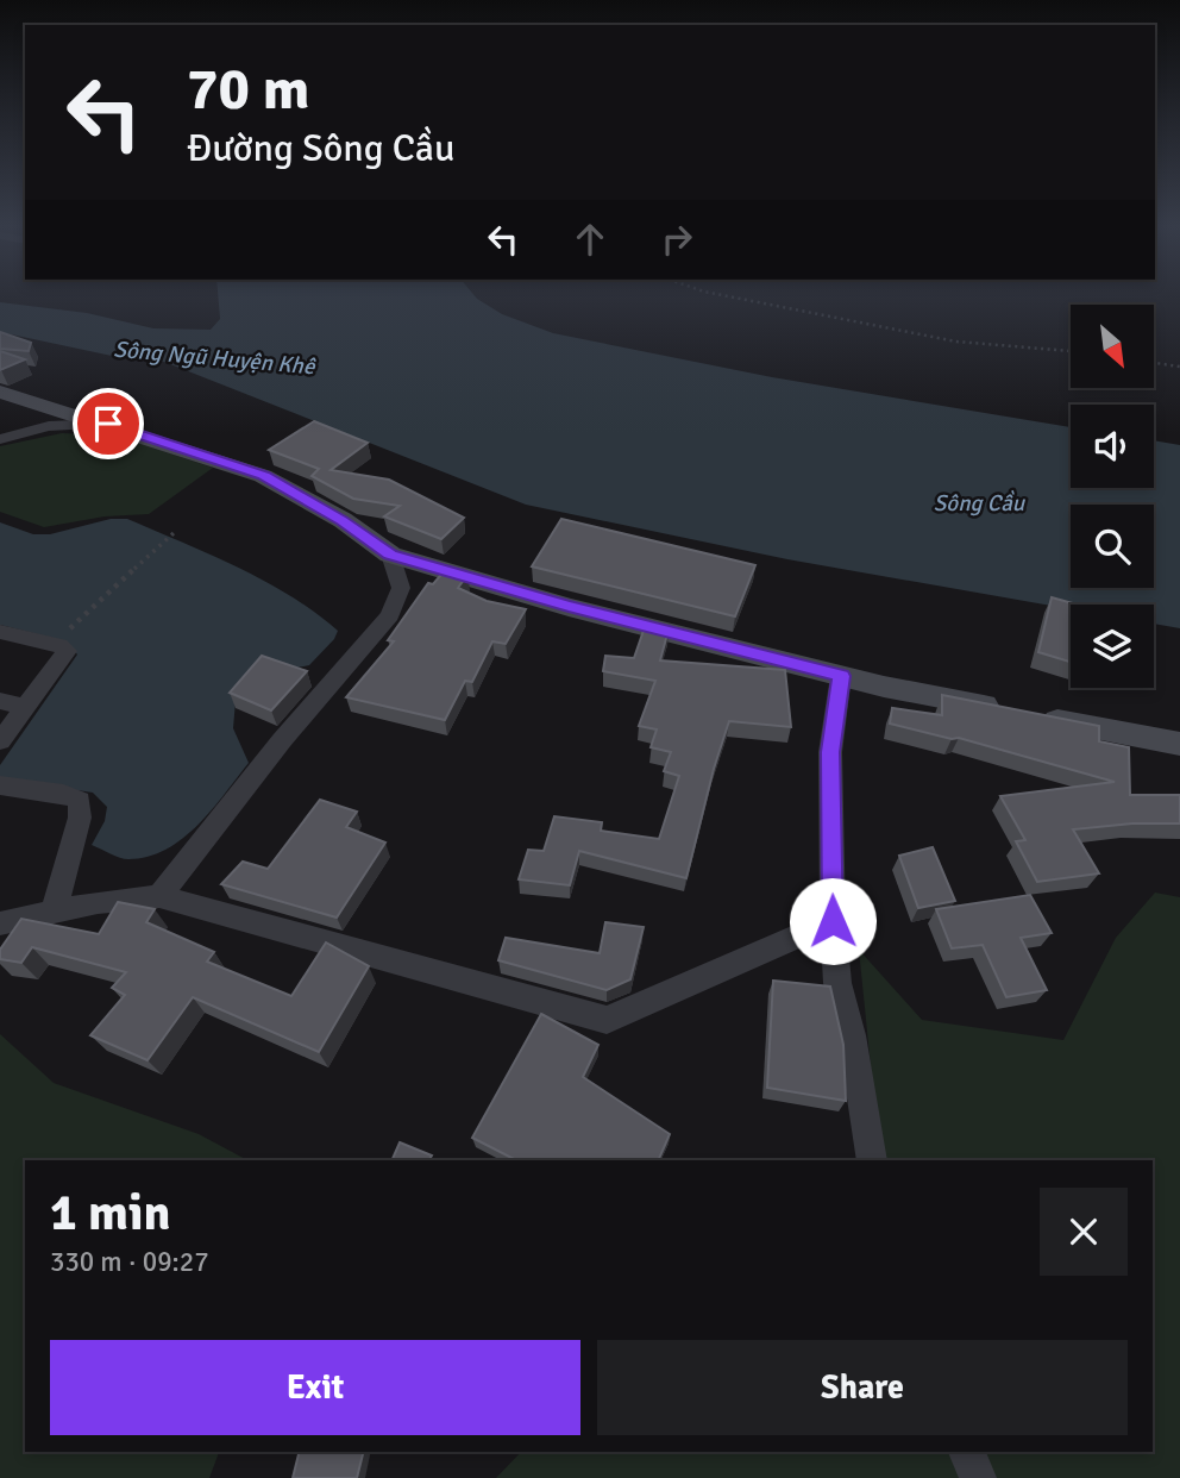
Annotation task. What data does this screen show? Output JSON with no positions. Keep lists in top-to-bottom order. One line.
{"water":["Sông Ngũ Huyện Khê","Sông Cầu"],"north":"bottom right","page":{"turn":["70 m","Đường Sông Cầu"],"heading":["1 min","330 m · 09:27"],"buttons":["Exit","Share"]}}
